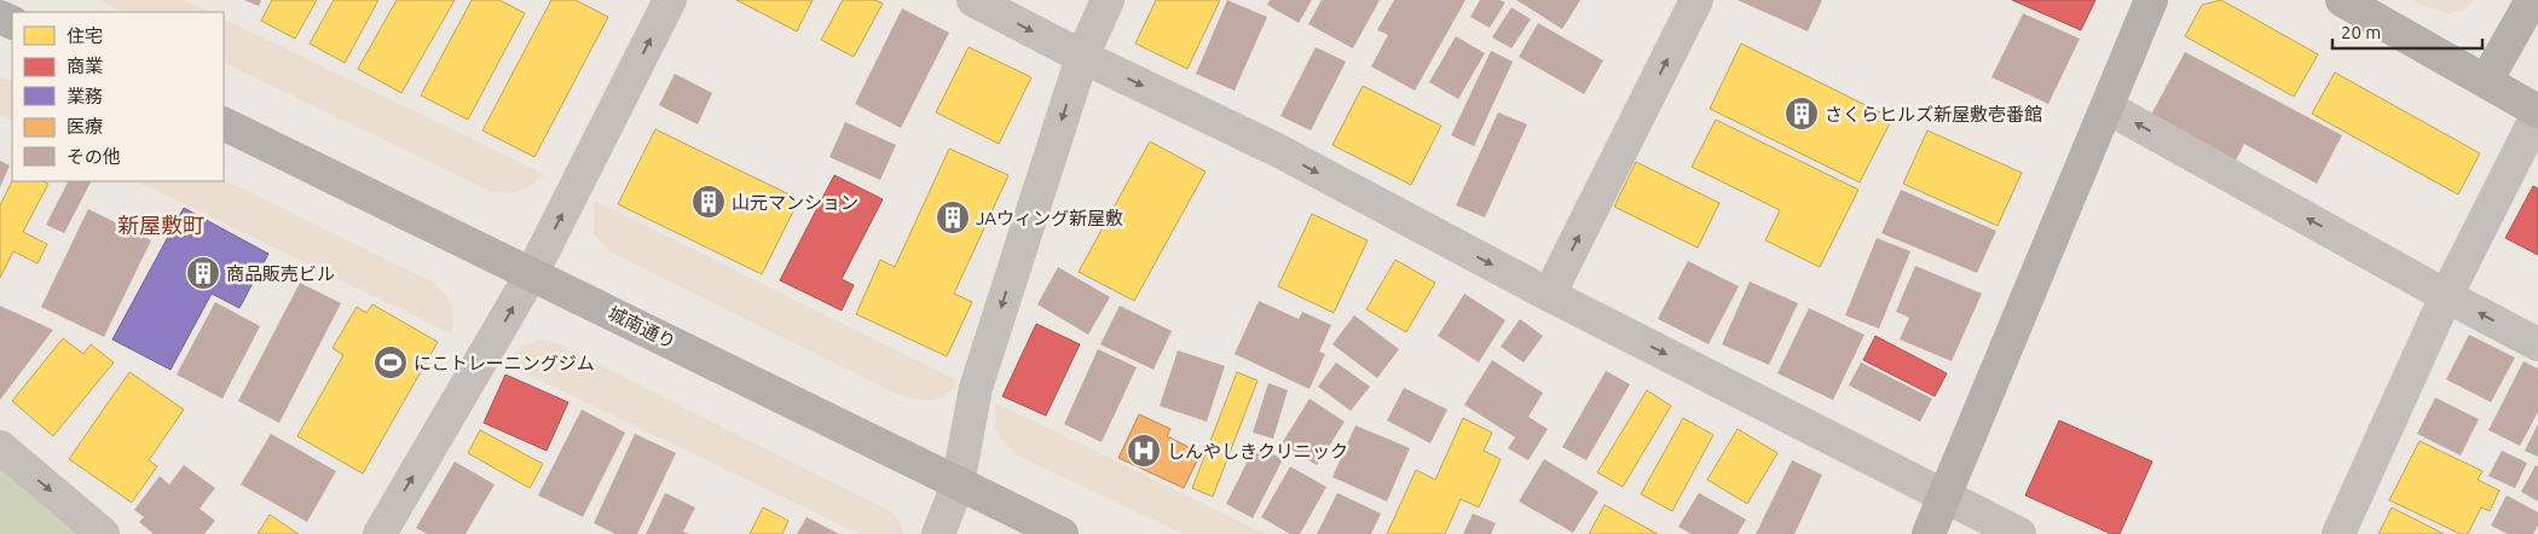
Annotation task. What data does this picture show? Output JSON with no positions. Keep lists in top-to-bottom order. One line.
{"streets":{"street":["城南通り"]},"districts":["新屋敷町"],"places":{"building":["さくらヒルズ新屋敷壱番館","山元マンション","JAウィング新屋敷","商品販売ビル"],"sports":["にこトレーニングジム"],"hospital":["しんやしきクリニック"]},"legend":["住宅","商業","業務","医療","その他"],"scale_bar":"20 m"}
